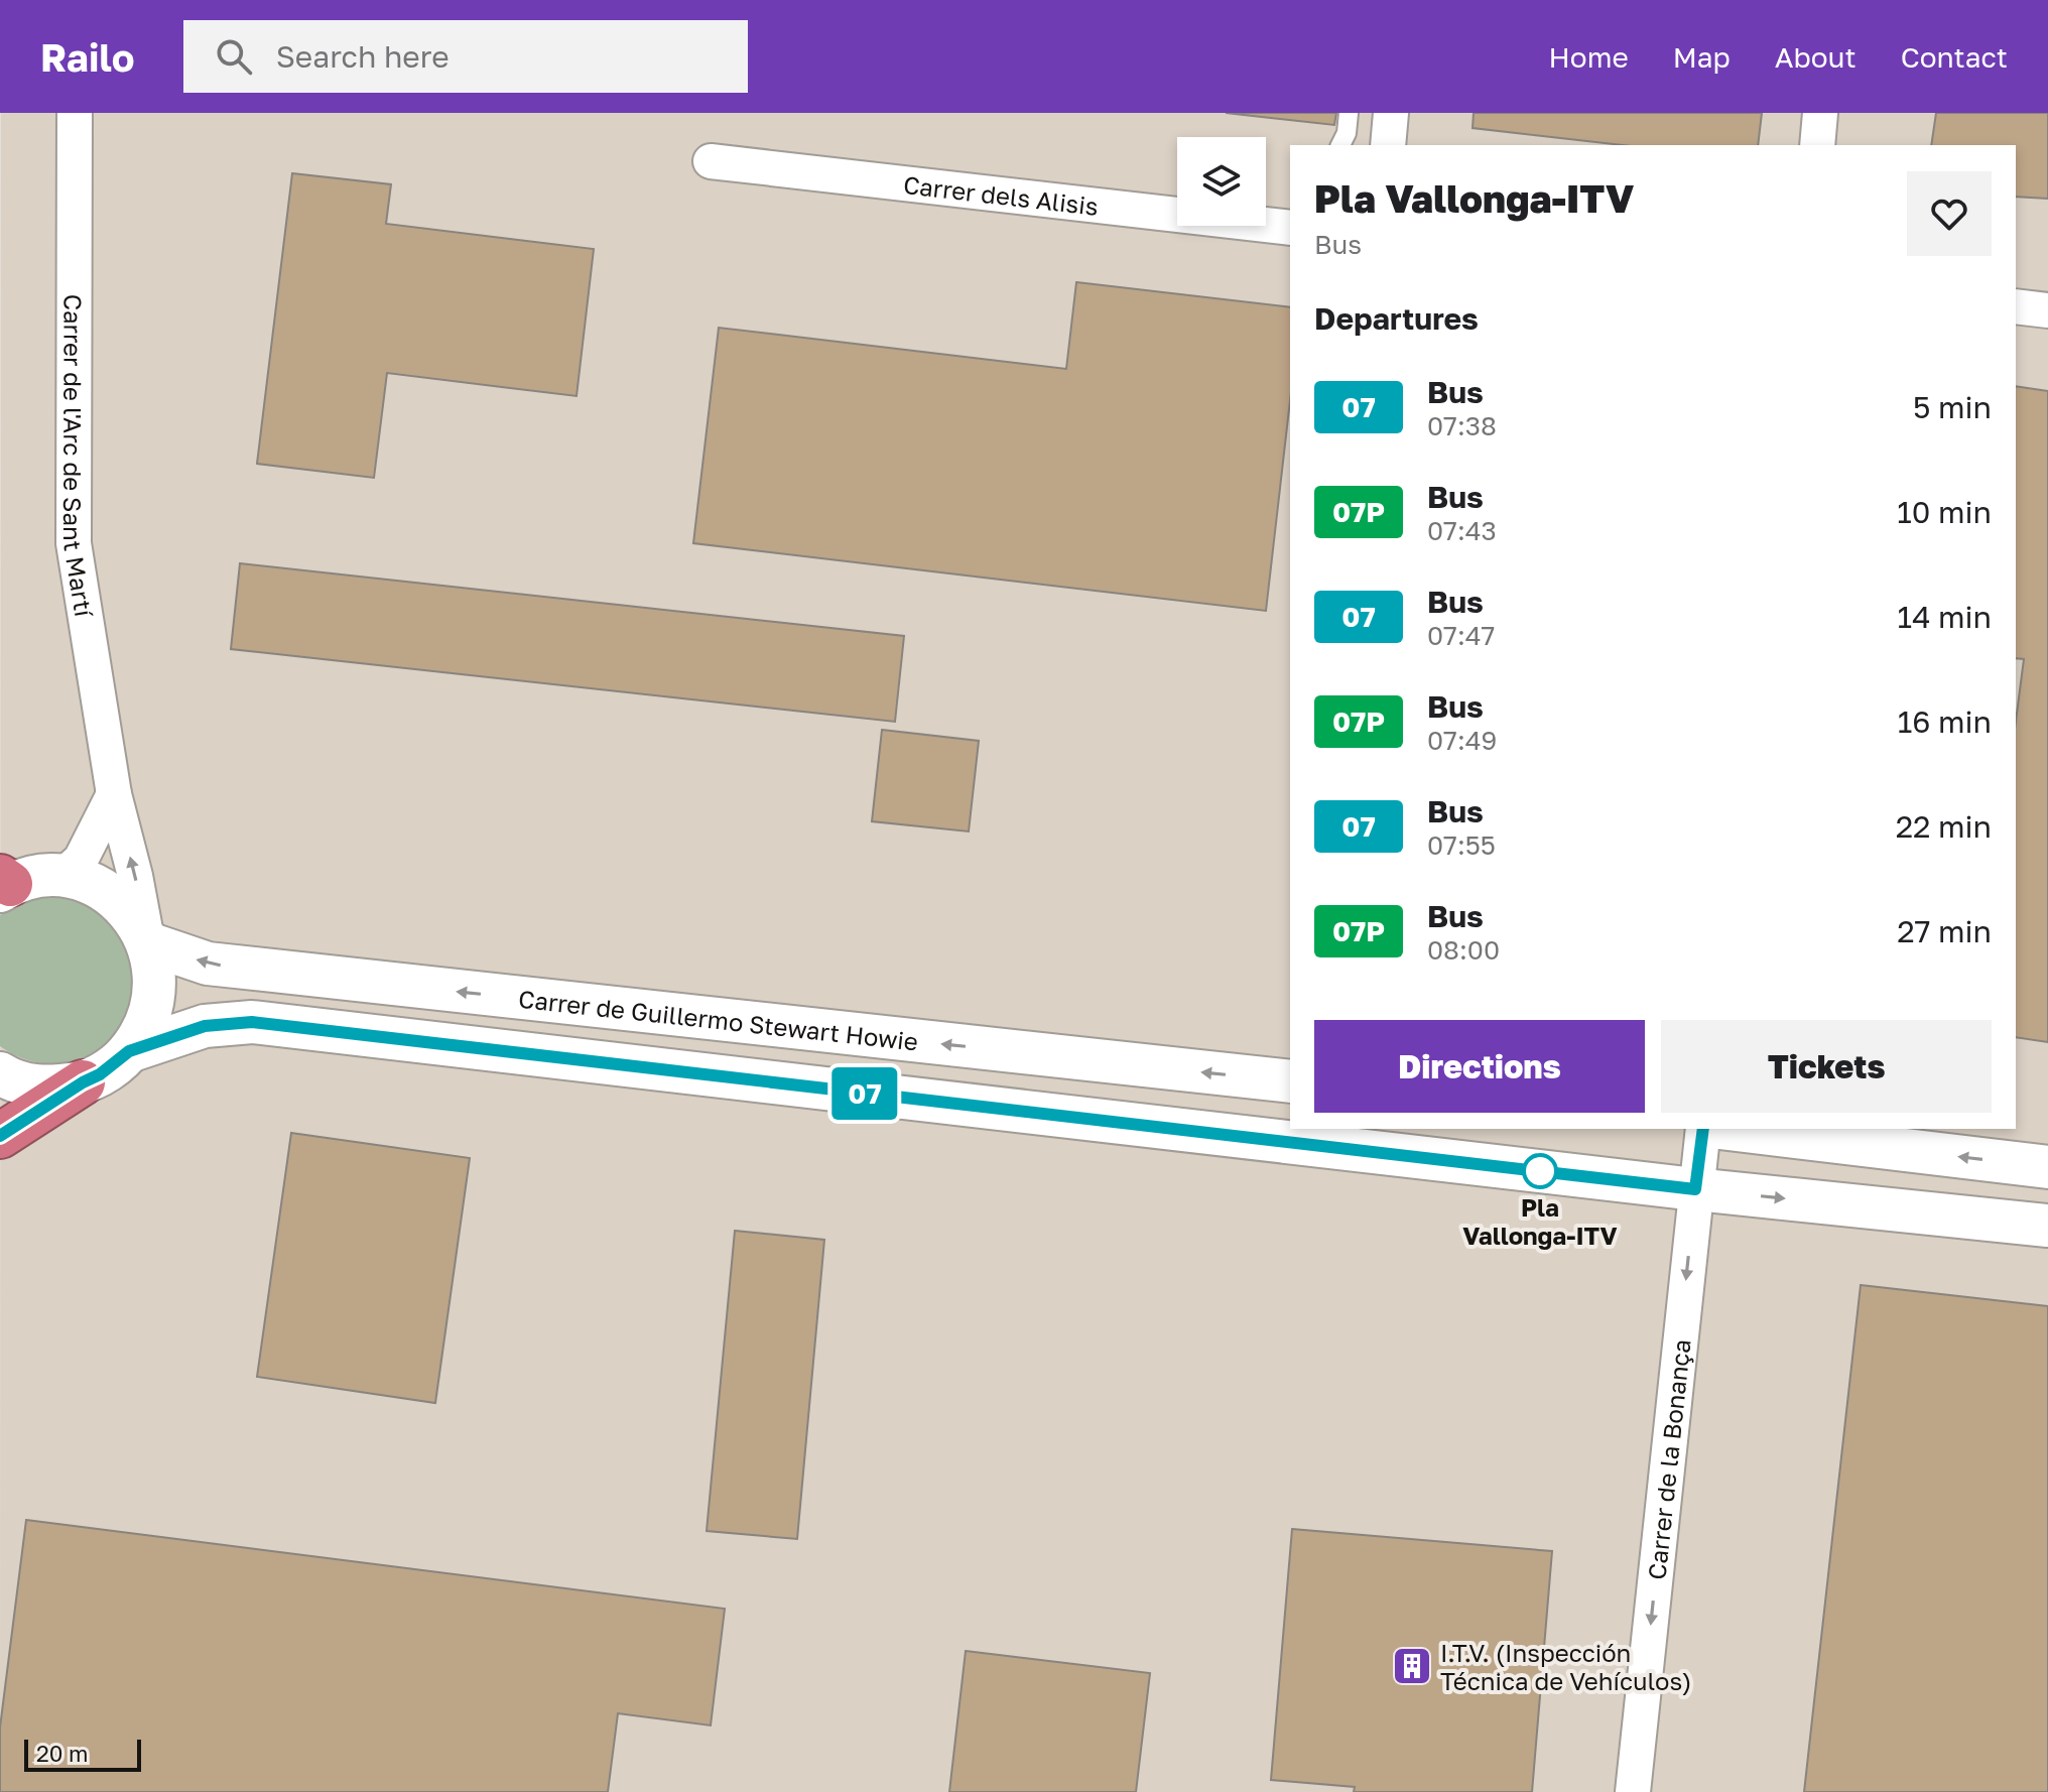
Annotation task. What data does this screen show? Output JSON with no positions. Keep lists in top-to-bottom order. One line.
{"streets":{"street":["Carrer dels Alisis","Carrer de l'Arc de Sant Martí","Carrer de Guillermo Stewart Howie","Carrer de la Bonança"]},"crossings":[["Carrer de l'Arc de Sant Martí","Carrer de Guillermo Stewart Howie"]],"one_way":["Carrer de la Bonança"],"places":{"other":["Pla Vallonga-ITV"],"building":["I.T.V. (Inspección Técnica de Vehículos)"]},"lines":["bus line 07"],"scale_bar":"20 m","page":{"header":"Railo","search":"Search here","nav":["Home","Map","About","Contact"],"on_map":"07","heading":[["Pla Vallonga-ITV","Bus"],"Departures"],"list":[{"mark":"07","name":"Bus","note":"07:38","value":"5 min"},{"mark":"07P","name":"Bus","note":"07:43","value":"10 min"},{"mark":"07","name":"Bus","note":"07:47","value":"14 min"},{"mark":"07P","name":"Bus","note":"07:49","value":"16 min"},{"mark":"07","name":"Bus","note":"07:55","value":"22 min"},{"mark":"07P","name":"Bus","note":"08:00","value":"27 min"}],"buttons":["Directions","Tickets"],"scale":"20 m"}}
